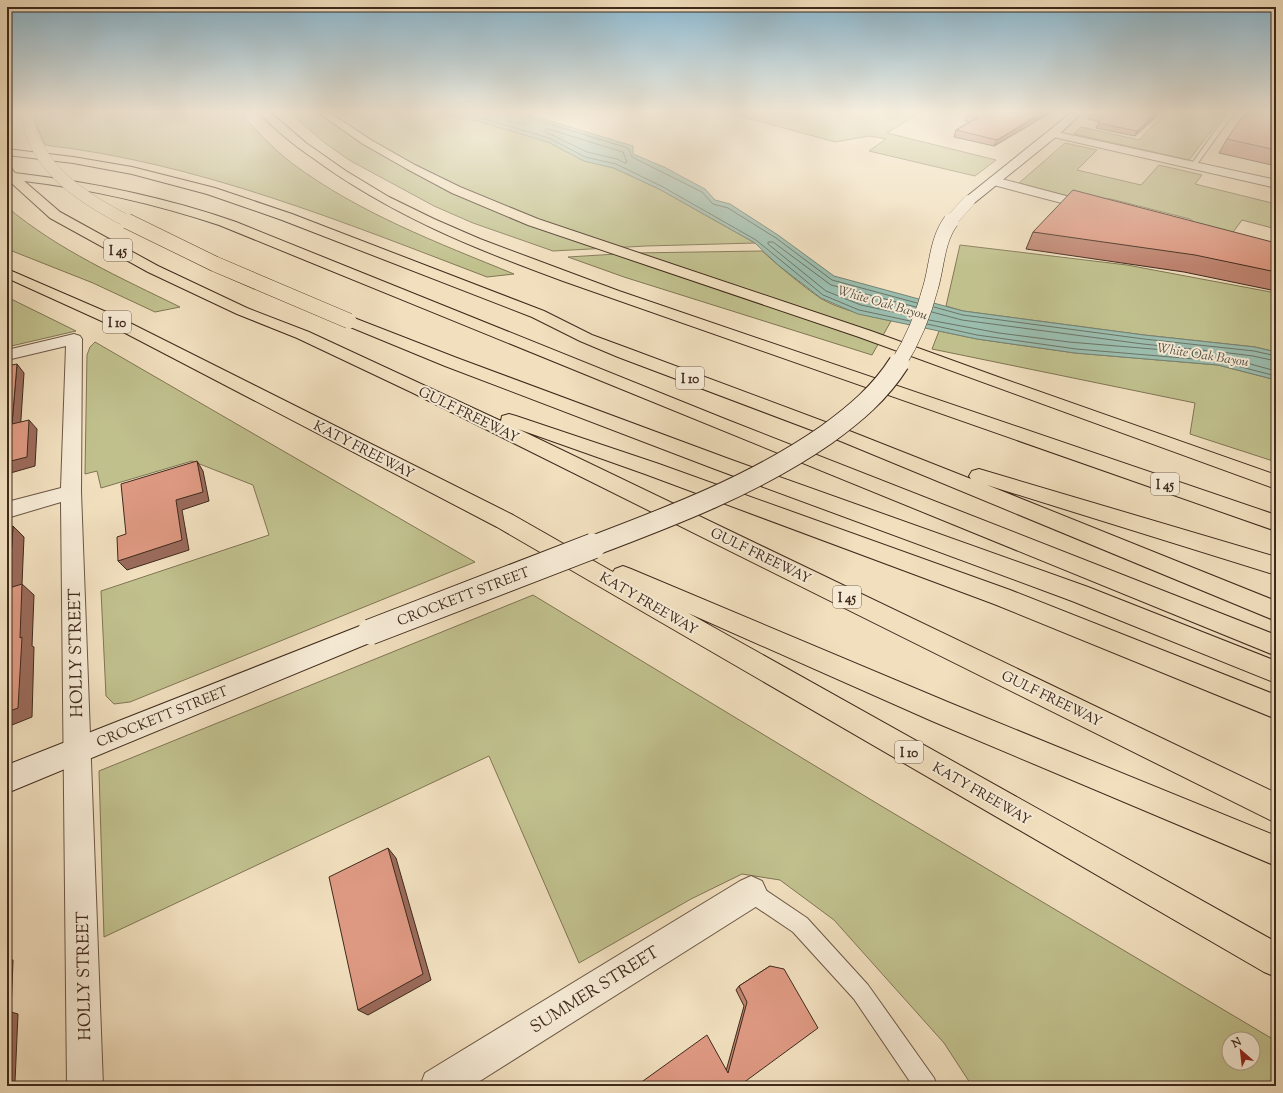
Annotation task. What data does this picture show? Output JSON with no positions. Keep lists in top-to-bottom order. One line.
{"streets":{"highway":["I 45","I 10","GULF FREEWAY","KATY FREEWAY"],"main road":["CROCKETT STREET","HOLLY STREET","SUMMER STREET"]},"crossings":[["CROCKETT STREET","HOLLY STREET"]],"water":["White Oak Bayou"],"north":"top left"}
